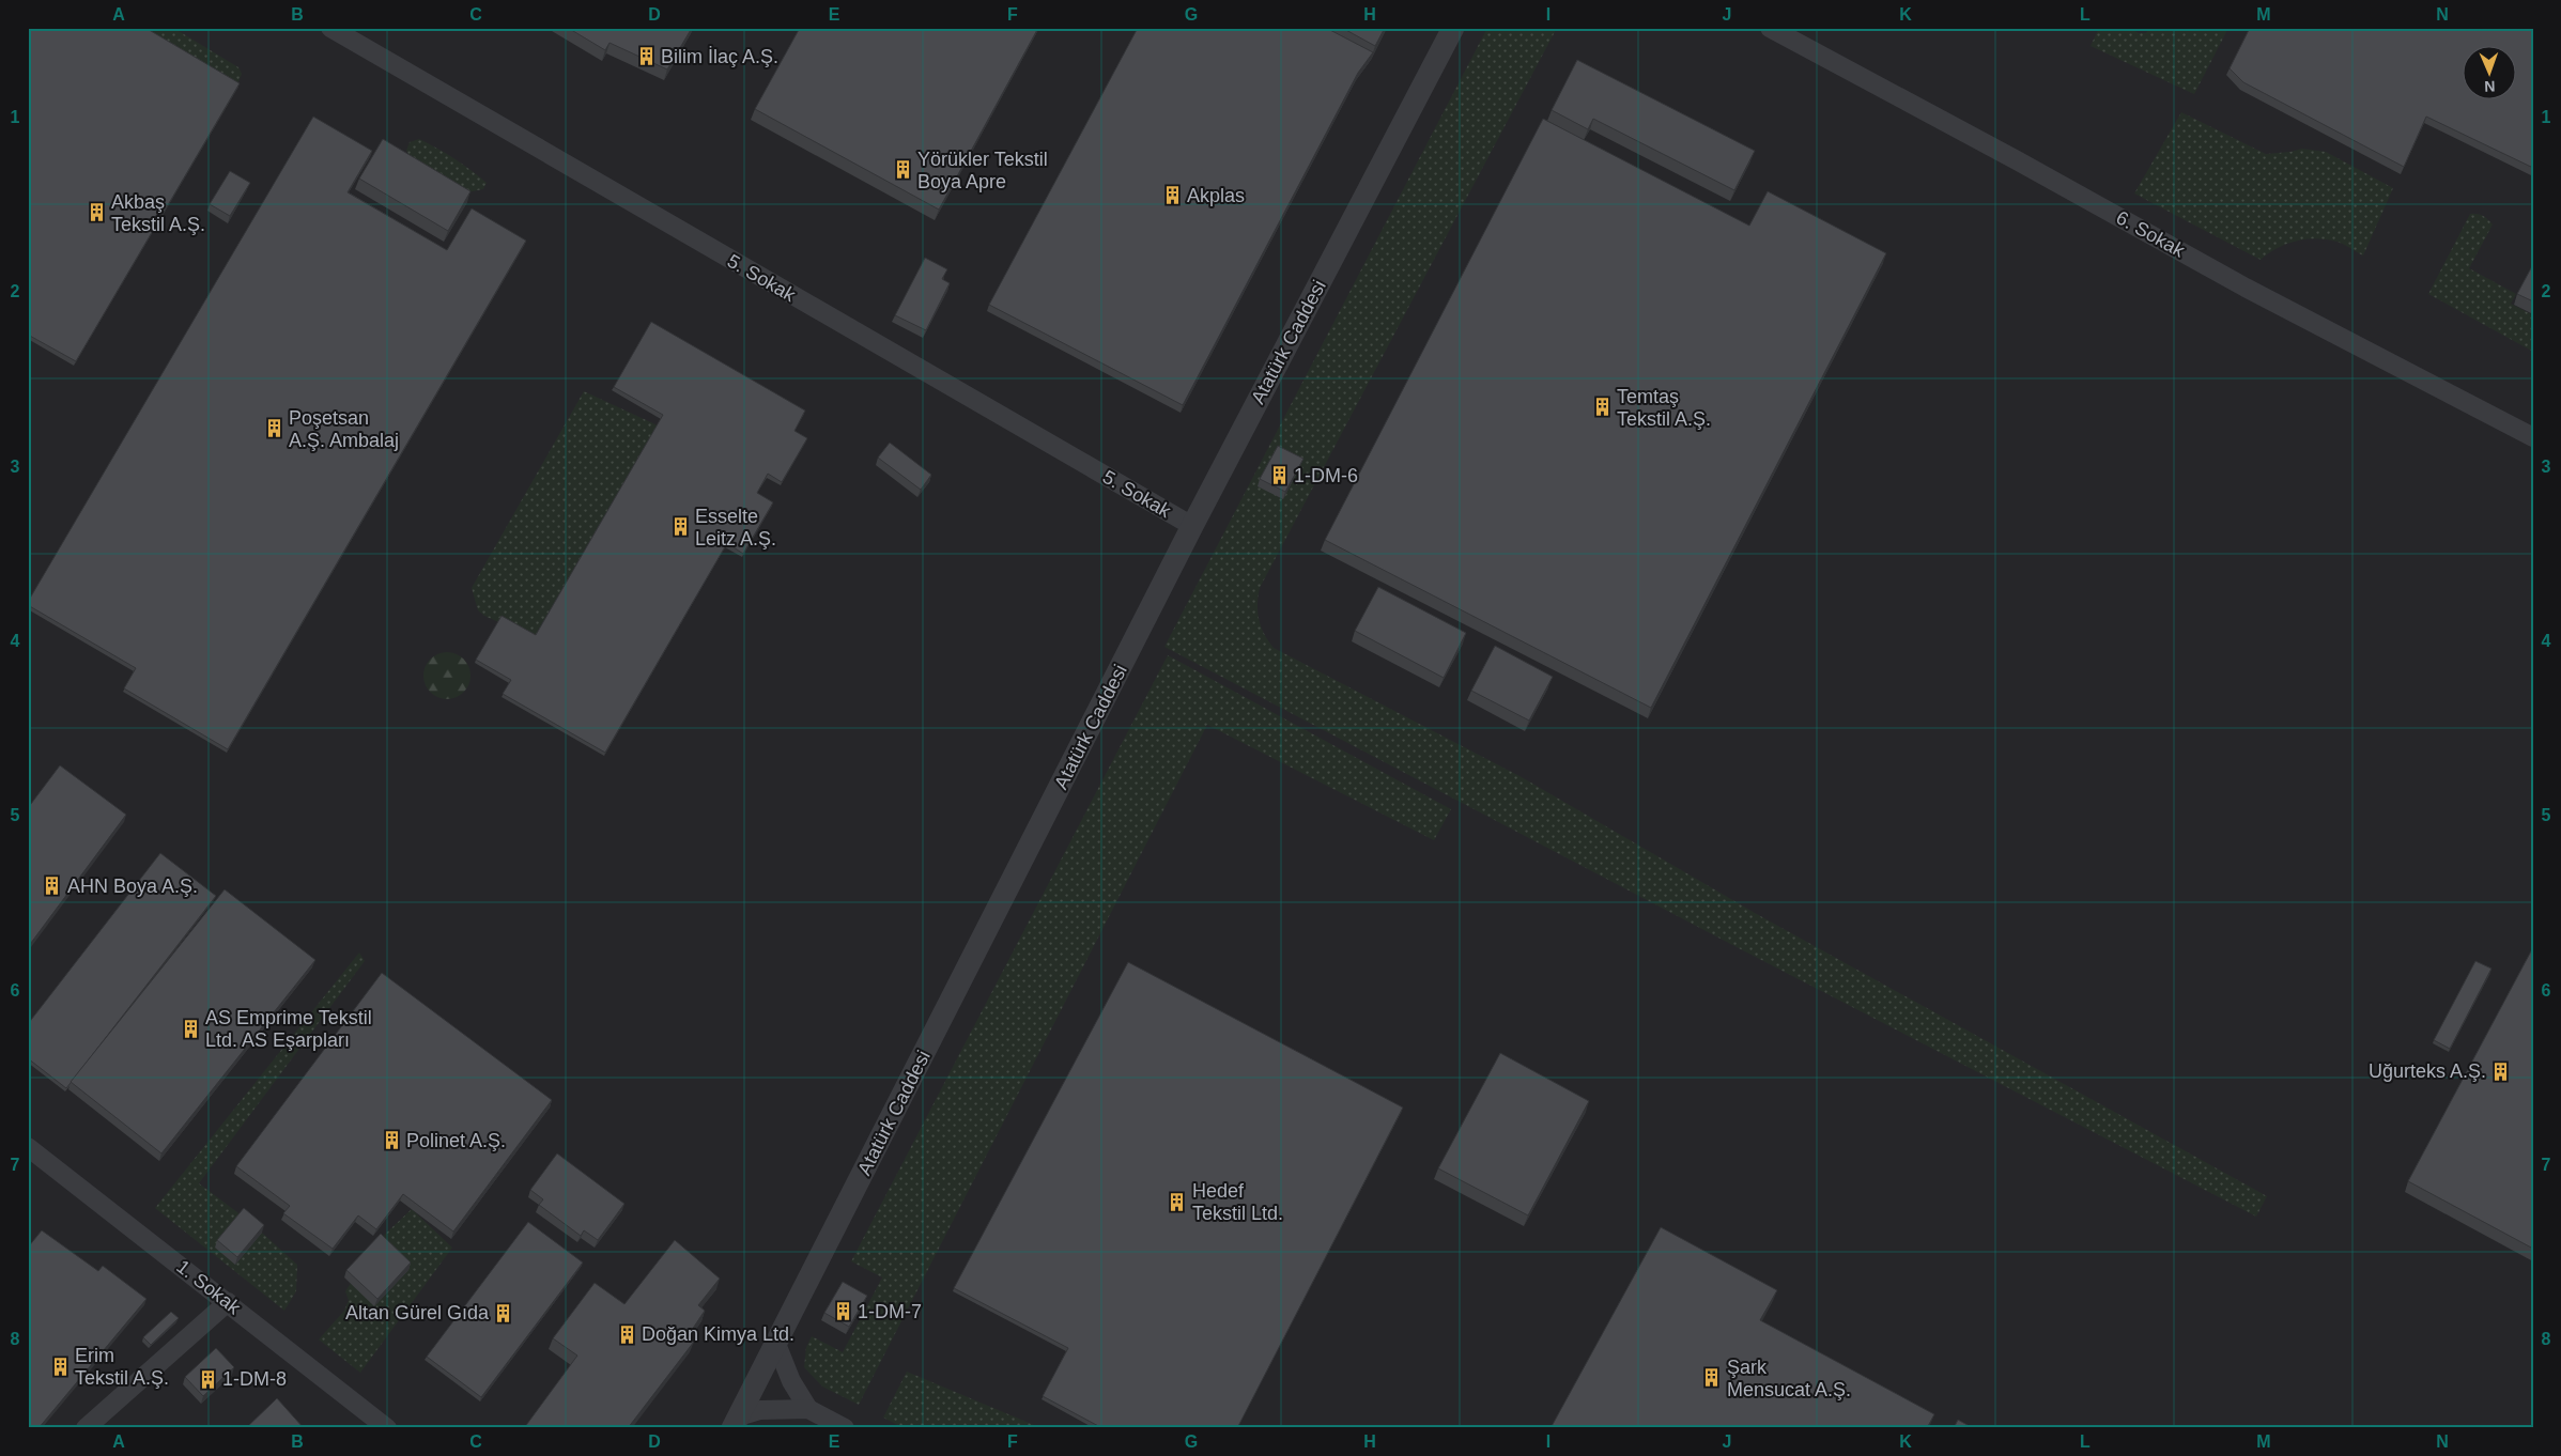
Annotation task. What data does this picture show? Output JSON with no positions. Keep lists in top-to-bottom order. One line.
{"streets":{"street":["6. Sokak","5. Sokak","Atatürk Caddesi","1. Sokak"]},"crossings":[["5. Sokak","Atatürk Caddesi"]],"places":{"building":["Bilim İlaç A.Ş.","Yörükler Tekstil Boya Apre","Akplas","Akbaş Tekstil A.Ş.","Temtaş Tekstil A.Ş.","Poşetsan A.Ş. Ambalaj","1-DM-6","Esselte Leitz A.Ş.","AHN Boya A.Ş.","AS Emprime Tekstil Ltd. AS Eşarpları","Uğurteks A.Ş.","Polinet A.Ş.","Hedef Tekstil Ltd.","1-DM-7","Altan Gürel Gıda","Doğan Kimya Ltd.","Erim Tekstil A.Ş.","Şark Mensucat A.Ş.","1-DM-8"]},"north":"bottom","grid":{"columns":["A","B","C","D","E","F","G","H","I","J","K","L","M","N"],"rows":["1","2","3","4","5","6","7","8"]}}
